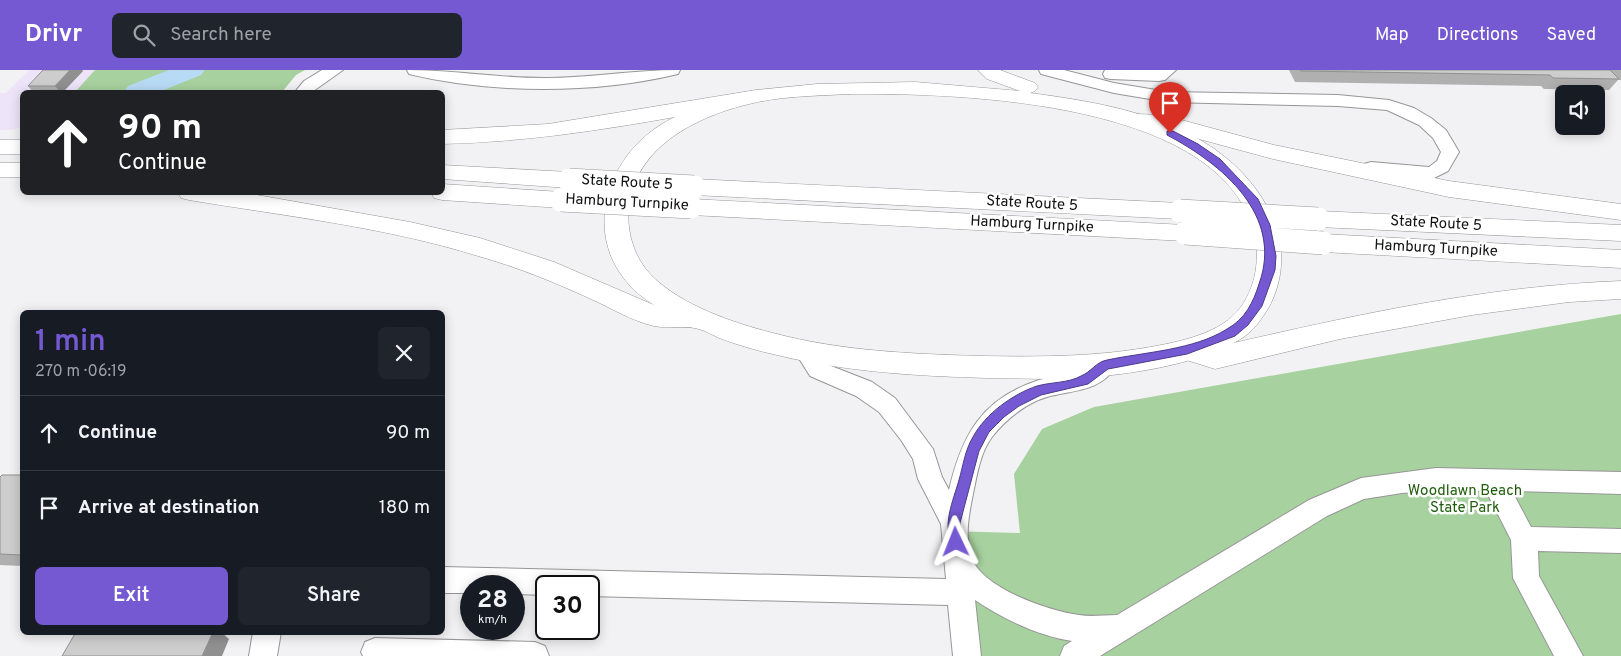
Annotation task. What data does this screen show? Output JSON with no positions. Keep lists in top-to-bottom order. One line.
{"streets":{"main road":["State Route 5","Hamburg Turnpike"]},"crossings":[["State Route 5","Hamburg Turnpike"]],"parks":["Woodlawn Beach State Park"],"page":{"header":"Drivr","search":"Search here","nav":["Map","Directions","Saved"],"turn":["90 m","Continue"],"heading":["1 min","270 m · 06:19"],"list":[{"name":"Continue","value":"90 m"},{"name":"Arrive at destination","value":"180 m"}],"buttons":["Exit","Share"],"speed":"28 km/h","limit":"30"}}
